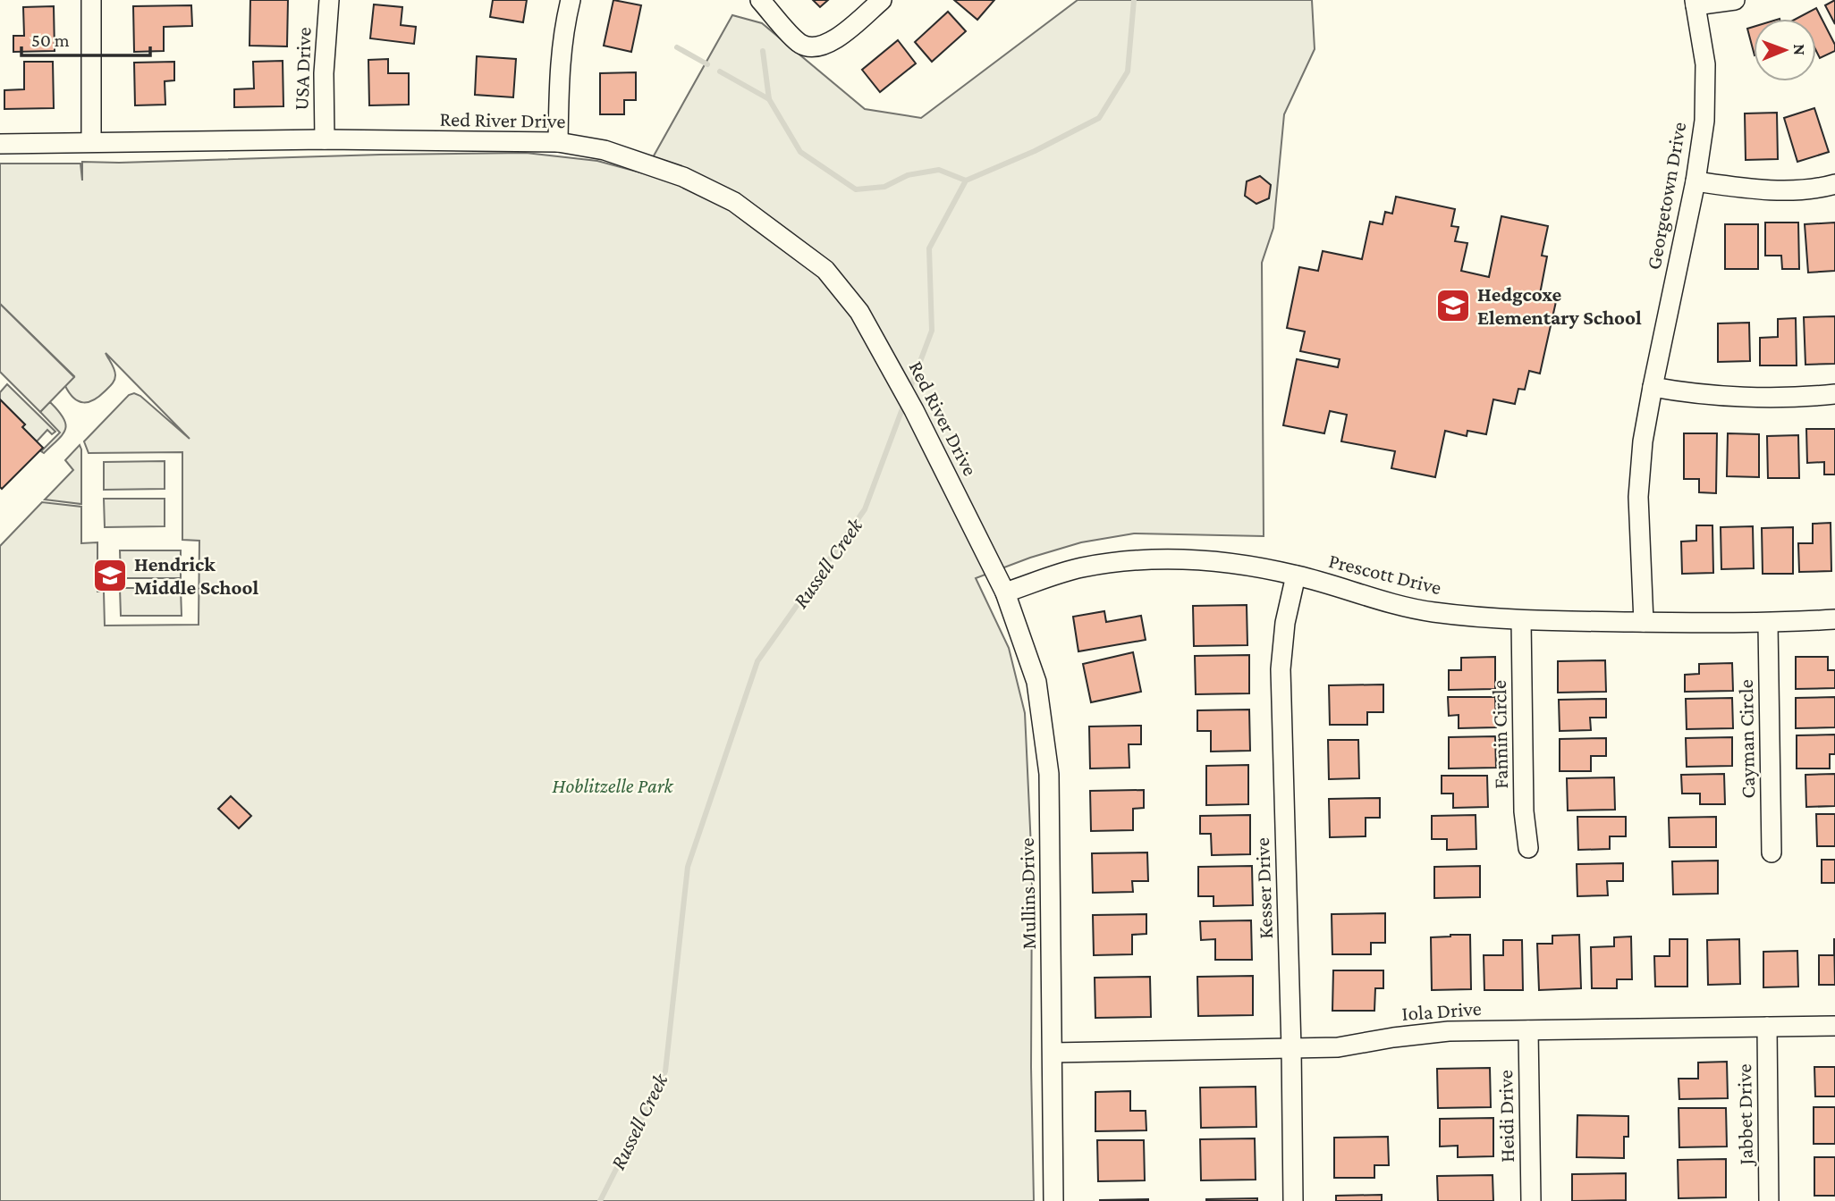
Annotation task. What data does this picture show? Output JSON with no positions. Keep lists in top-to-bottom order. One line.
{"streets":{"street":["USA Drive","Red River Drive","Georgetown Drive","Prescott Drive","Fannin Circle","Cayman Circle","Kesser Drive","Mullins Drive","Iola Drive","Jabbet Drive","Heidi Drive"]},"crossings":[["USA Drive","Red River Drive"],["Red River Drive","Prescott Drive"],["Red River Drive","Mullins Drive"],["Georgetown Drive","Prescott Drive"],["Prescott Drive","Fannin Circle"],["Prescott Drive","Cayman Circle"],["Prescott Drive","Kesser Drive"],["Prescott Drive","Mullins Drive"],["Kesser Drive","Iola Drive"],["Mullins Drive","Iola Drive"],["Iola Drive","Jabbet Drive"],["Iola Drive","Heidi Drive"]],"water":["Russell Creek"],"parks":["Hoblitzelle Park"],"places":{"school or university":["Hedgcoxe Elementary School","Hendrick Middle School"]},"scale_bar":"50 m","north":"right"}
